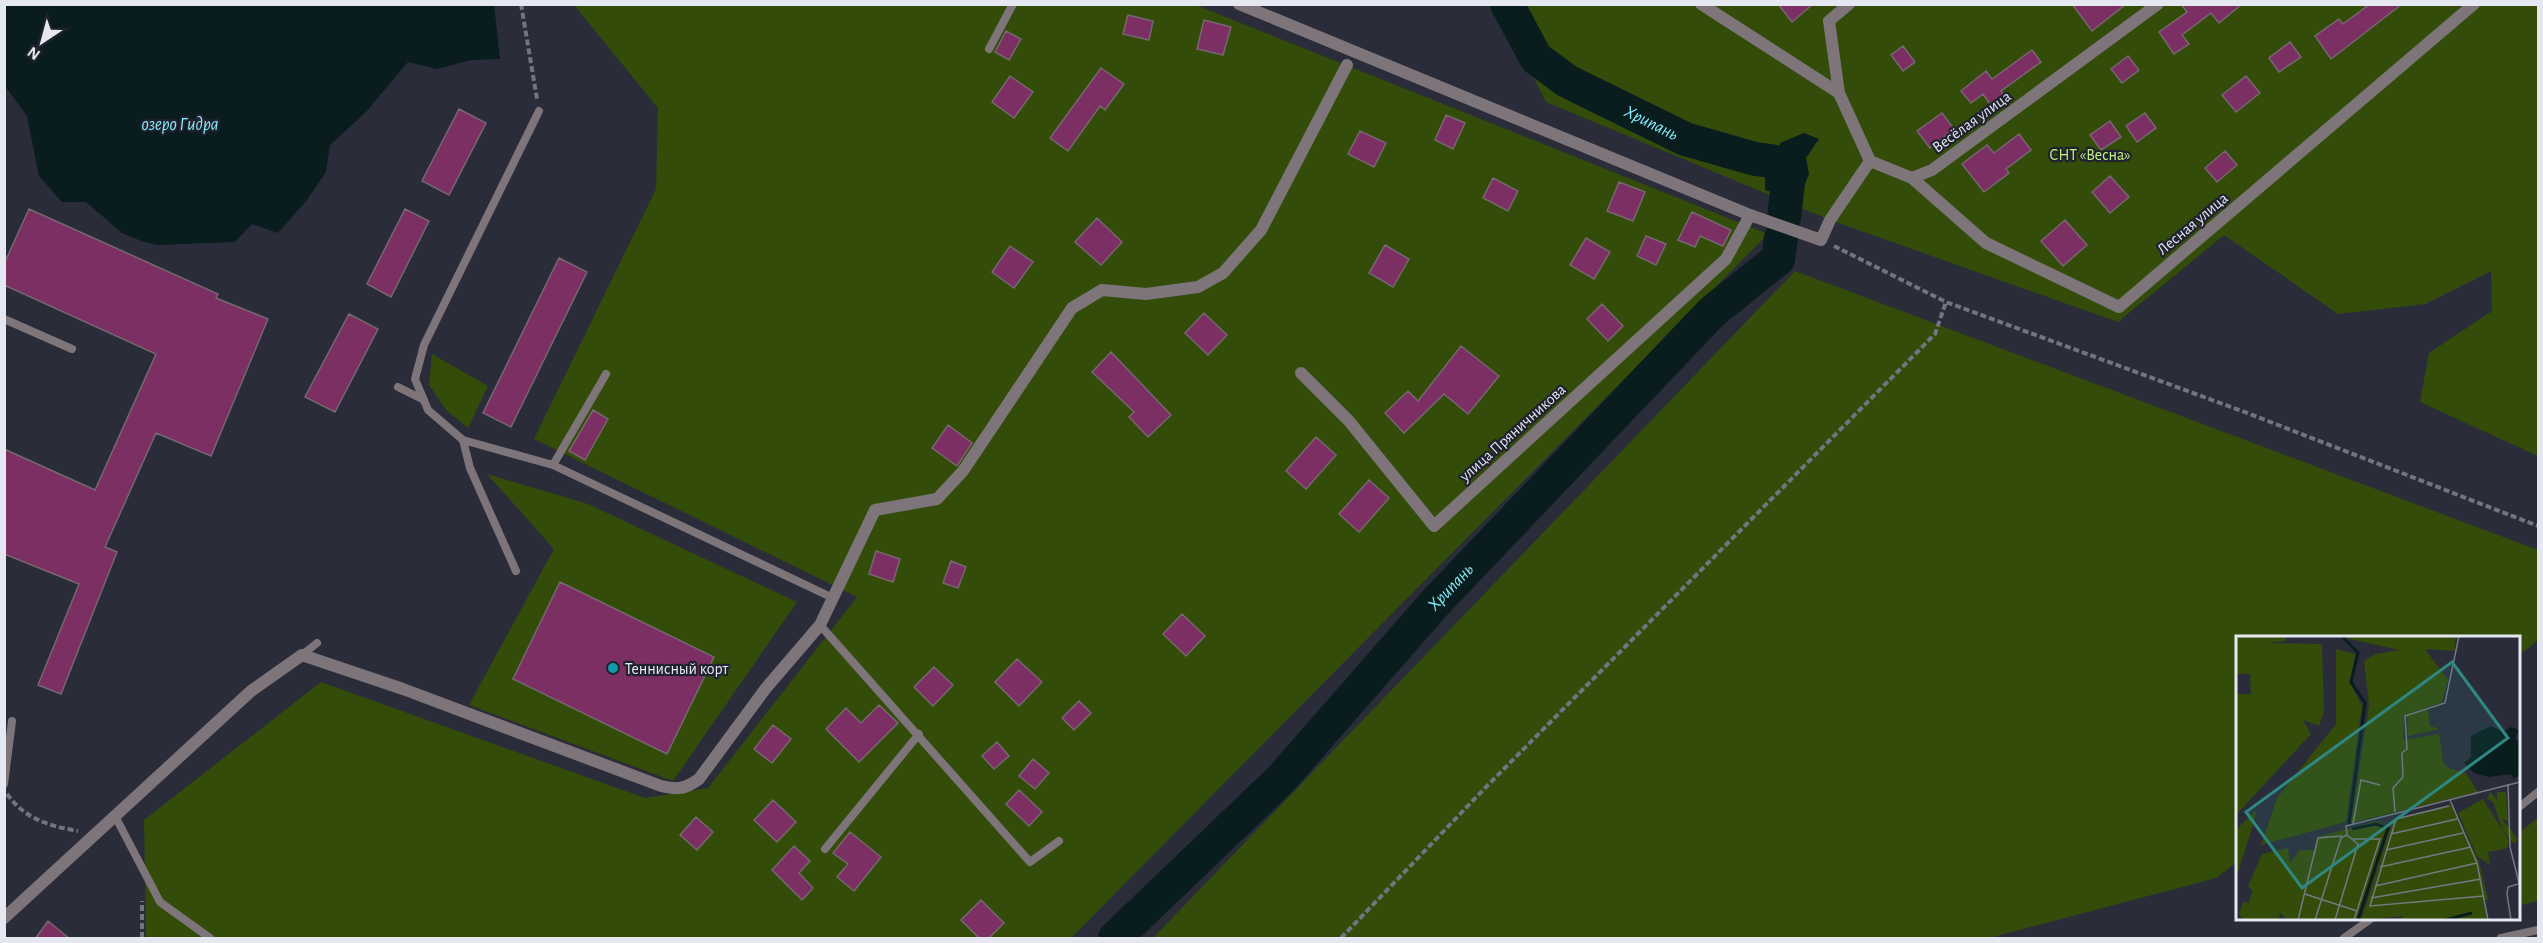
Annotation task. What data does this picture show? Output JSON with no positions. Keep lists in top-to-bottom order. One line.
{"streets":{"street":["Весёлая улица","Лесная улица","улица Пряничникова"]},"crossings":[["Весёлая улица","Лесная улица"]],"water":["Хрипань","озеро Гидра"],"parks":["СНТ «Весна»"],"places":["Теннисный корт"],"north":"bottom left"}
